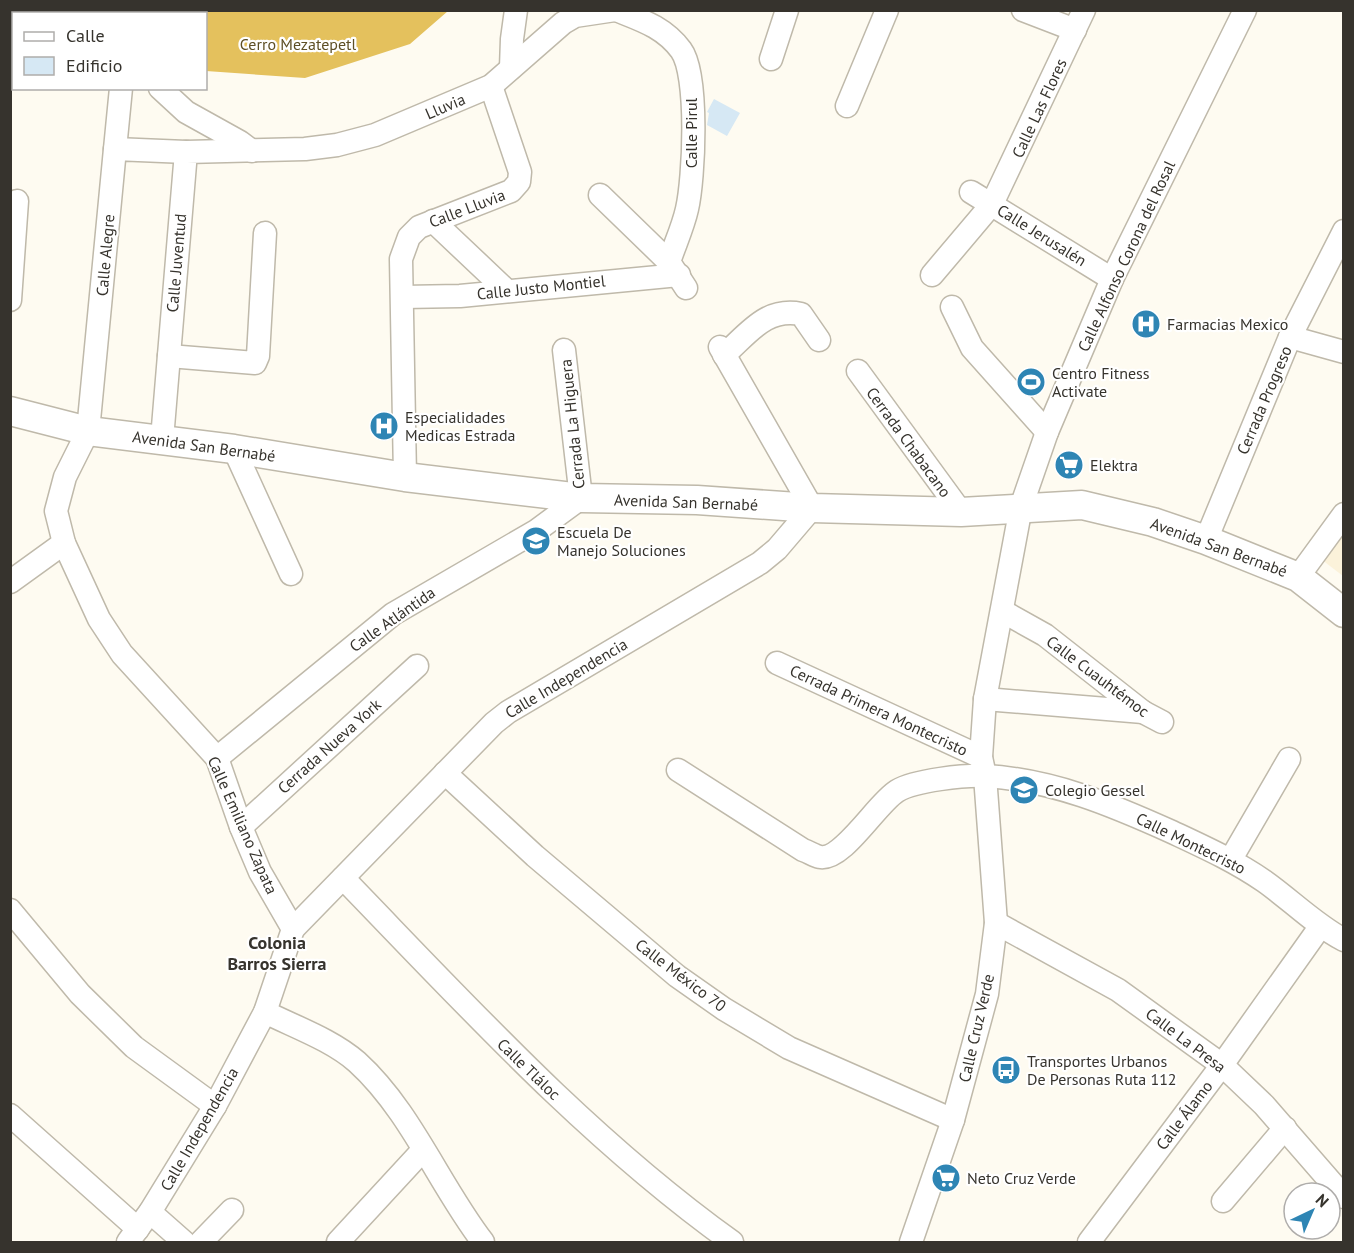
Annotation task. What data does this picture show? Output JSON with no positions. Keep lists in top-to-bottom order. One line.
{"streets":{"main road":["Avenida San Bernabé"],"street":["Lluvia","Calle Las Flores","Calle Pirul","Calle Lluvia","Calle Jerusalén","Calle Alegre","Calle Alfonso Corona del Rosal","Calle Juventud","Calle Justo Montiel","Cerrada Progreso","Cerrada La Higuera","Cerrada Chabacano","Calle Atlántida","Calle Cuauhtémoc","Calle Independencia","Cerrada Primera Montecristo","Cerrada Nueva York","Calle Emiliano Zapata","Calle Montecristo","Calle México 70","Calle Cruz Verde","Calle La Presa","Calle Tláloc","Calle Álamo"]},"crossings":[["Lluvia","Calle Pirul"],["Lluvia","Calle Lluvia"],["Calle Las Flores","Calle Jerusalén"],["Calle Pirul","Calle Justo Montiel"],["Calle Lluvia","Calle Justo Montiel"],["Calle Jerusalén","Calle Alfonso Corona del Rosal"],["Calle Alegre","Avenida San Bernabé"],["Calle Alegre","Calle Emiliano Zapata"],["Calle Alfonso Corona del Rosal","Avenida San Bernabé"],["Calle Alfonso Corona del Rosal","Calle Cruz Verde"],["Calle Juventud","Avenida San Bernabé"],["Cerrada Progreso","Avenida San Bernabé"],["Cerrada La Higuera","Avenida San Bernabé"],["Cerrada La Higuera","Calle Atlántida"],["Cerrada Chabacano","Avenida San Bernabé"],["Avenida San Bernabé","Calle Atlántida"],["Avenida San Bernabé","Calle Independencia"],["Avenida San Bernabé","Calle Emiliano Zapata"],["Avenida San Bernabé","Calle Cruz Verde"],["Calle Atlántida","Calle Emiliano Zapata"],["Calle Cuauhtémoc","Calle Cruz Verde"],["Calle Independencia","Calle Emiliano Zapata"],["Calle Independencia","Calle México 70"],["Calle Independencia","Calle Tláloc"],["Cerrada Primera Montecristo","Calle Montecristo"],["Cerrada Primera Montecristo","Calle Cruz Verde"],["Cerrada Nueva York","Calle Emiliano Zapata"],["Calle Montecristo","Calle Cruz Verde"],["Calle Montecristo","Calle Álamo"],["Calle México 70","Calle Cruz Verde"],["Calle Cruz Verde","Calle La Presa"],["Calle La Presa","Calle Álamo"]],"districts":["Colonia Barros Sierra"],"parks":["Cerro Mezatepetl"],"places":{"hospital":["Farmacias Mexico","Especialidades Medicas Estrada"],"sports":["Centro Fitness Activate"],"supermarket":["Elektra","Neto Cruz Verde"],"school or university":["Escuela De Manejo Soluciones","Colegio Gessel"],"bus stop":["Transportes Urbanos De Personas Ruta 112"]},"legend":["Calle","Edificio"],"north":"top right"}
